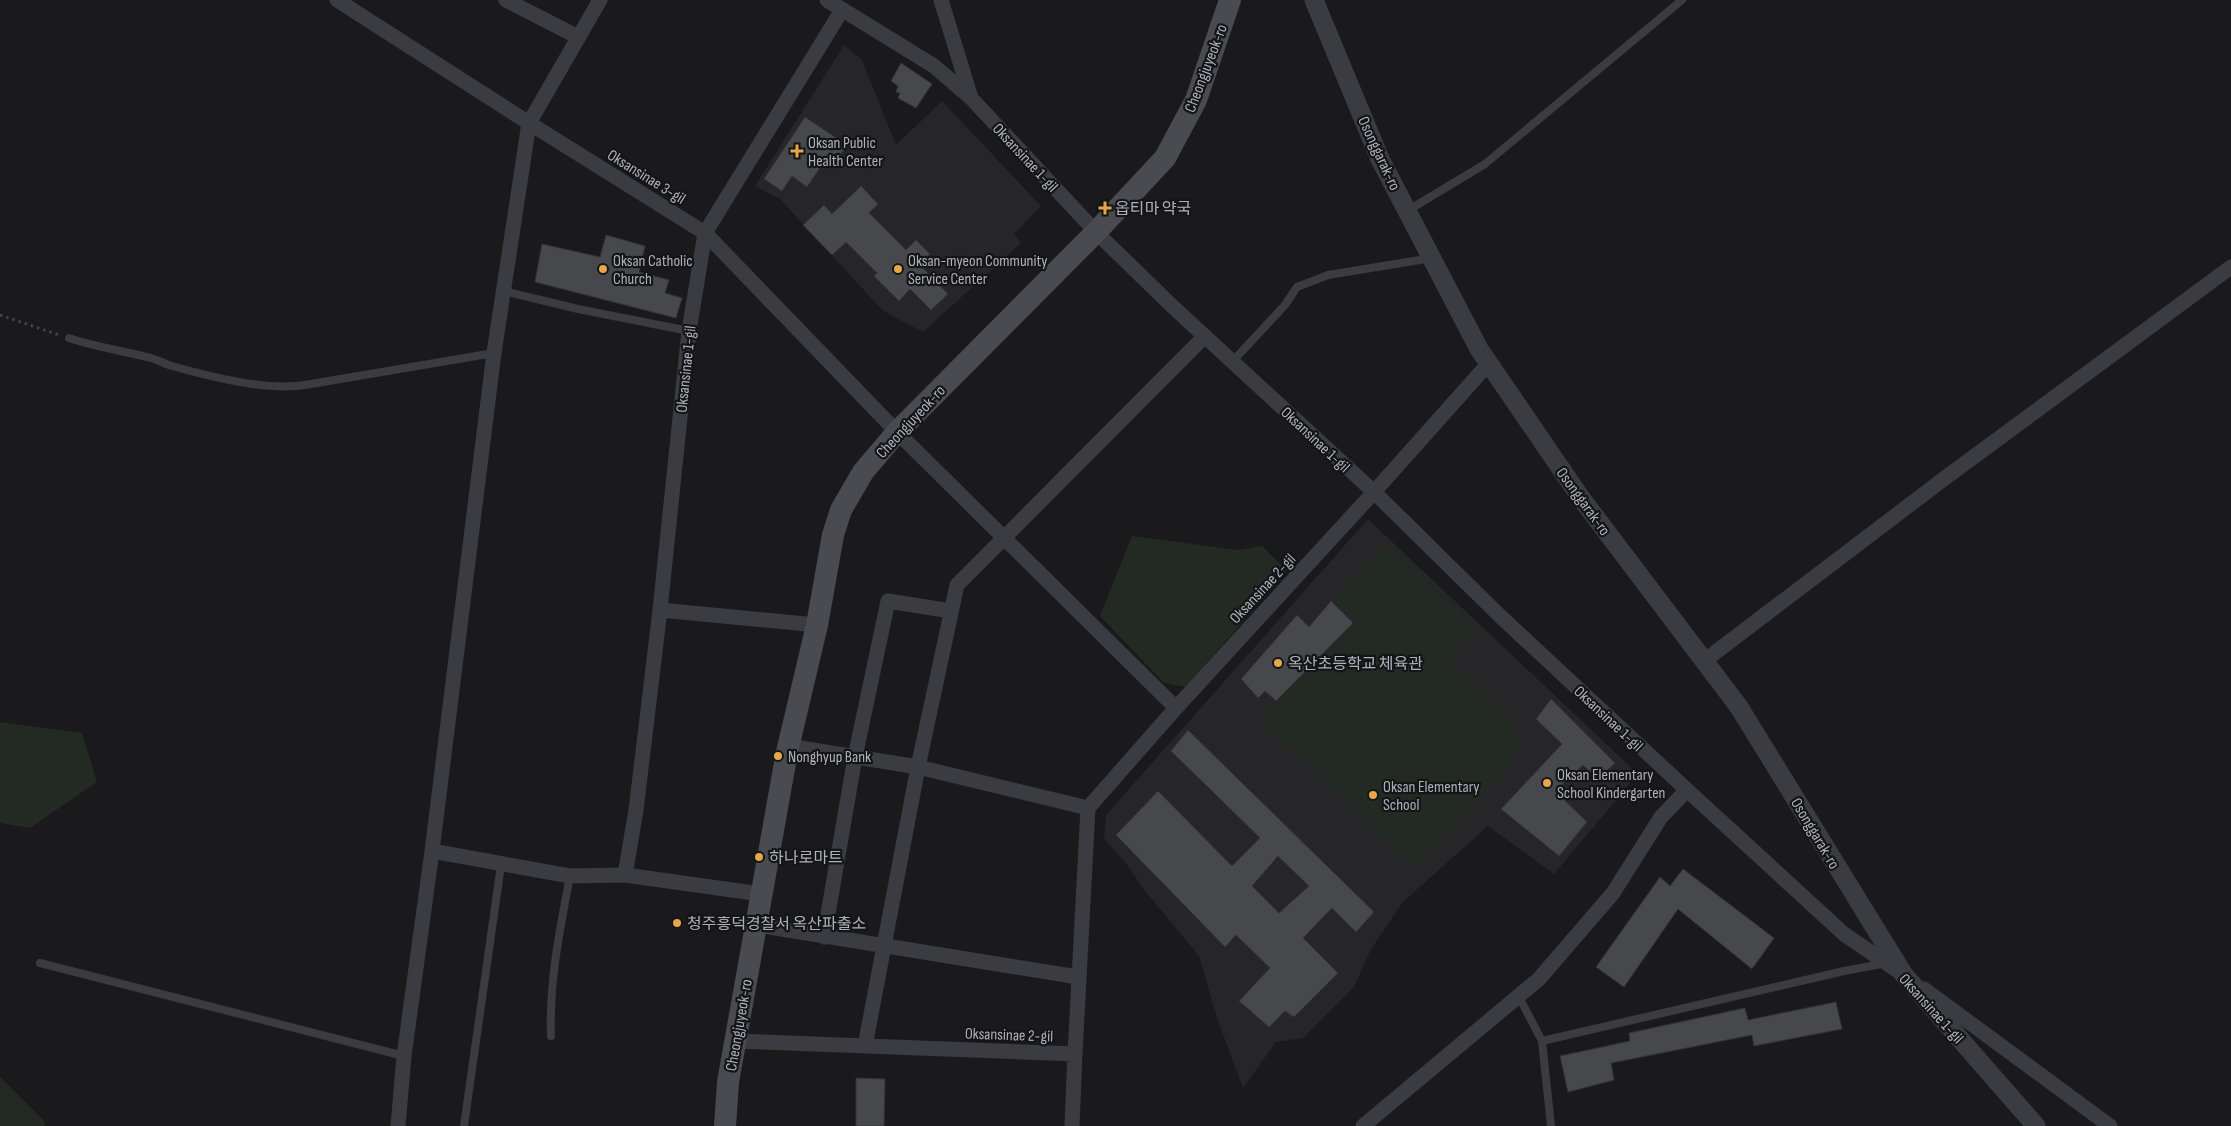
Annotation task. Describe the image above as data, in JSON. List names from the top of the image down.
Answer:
{
  "streets": {
    "main road": ["Cheongjuyeok-ro"],
    "street": [
      "Osonggarak-ro",
      "Oksansinae 1-gil",
      "Oksansinae 3-gil",
      "Oksansinae 2-gil"
    ]
  },
  "crossings": [
    ["Cheongjuyeok-ro", "Oksansinae 1-gil"],
    ["Cheongjuyeok-ro", "Oksansinae 3-gil"],
    ["Cheongjuyeok-ro", "Oksansinae 2-gil"],
    ["Osonggarak-ro", "Oksansinae 1-gil"],
    ["Osonggarak-ro", "Oksansinae 2-gil"],
    ["Oksansinae 1-gil", "Oksansinae 3-gil"],
    ["Oksansinae 1-gil", "Oksansinae 2-gil"]
  ],
  "places": {
    "health": ["Oksan Public Health Center", "옵티마 약국"],
    "other": [
      "Oksan Catholic Church",
      "Oksan-myeon Community Service Center",
      "옥산초등학교 체육관",
      "Nonghyup Bank",
      "Oksan Elementary School Kindergarten",
      "Oksan Elementary School",
      "하나로마트",
      "청주흥덕경찰서 옥산파출소"
    ]
  }
}
